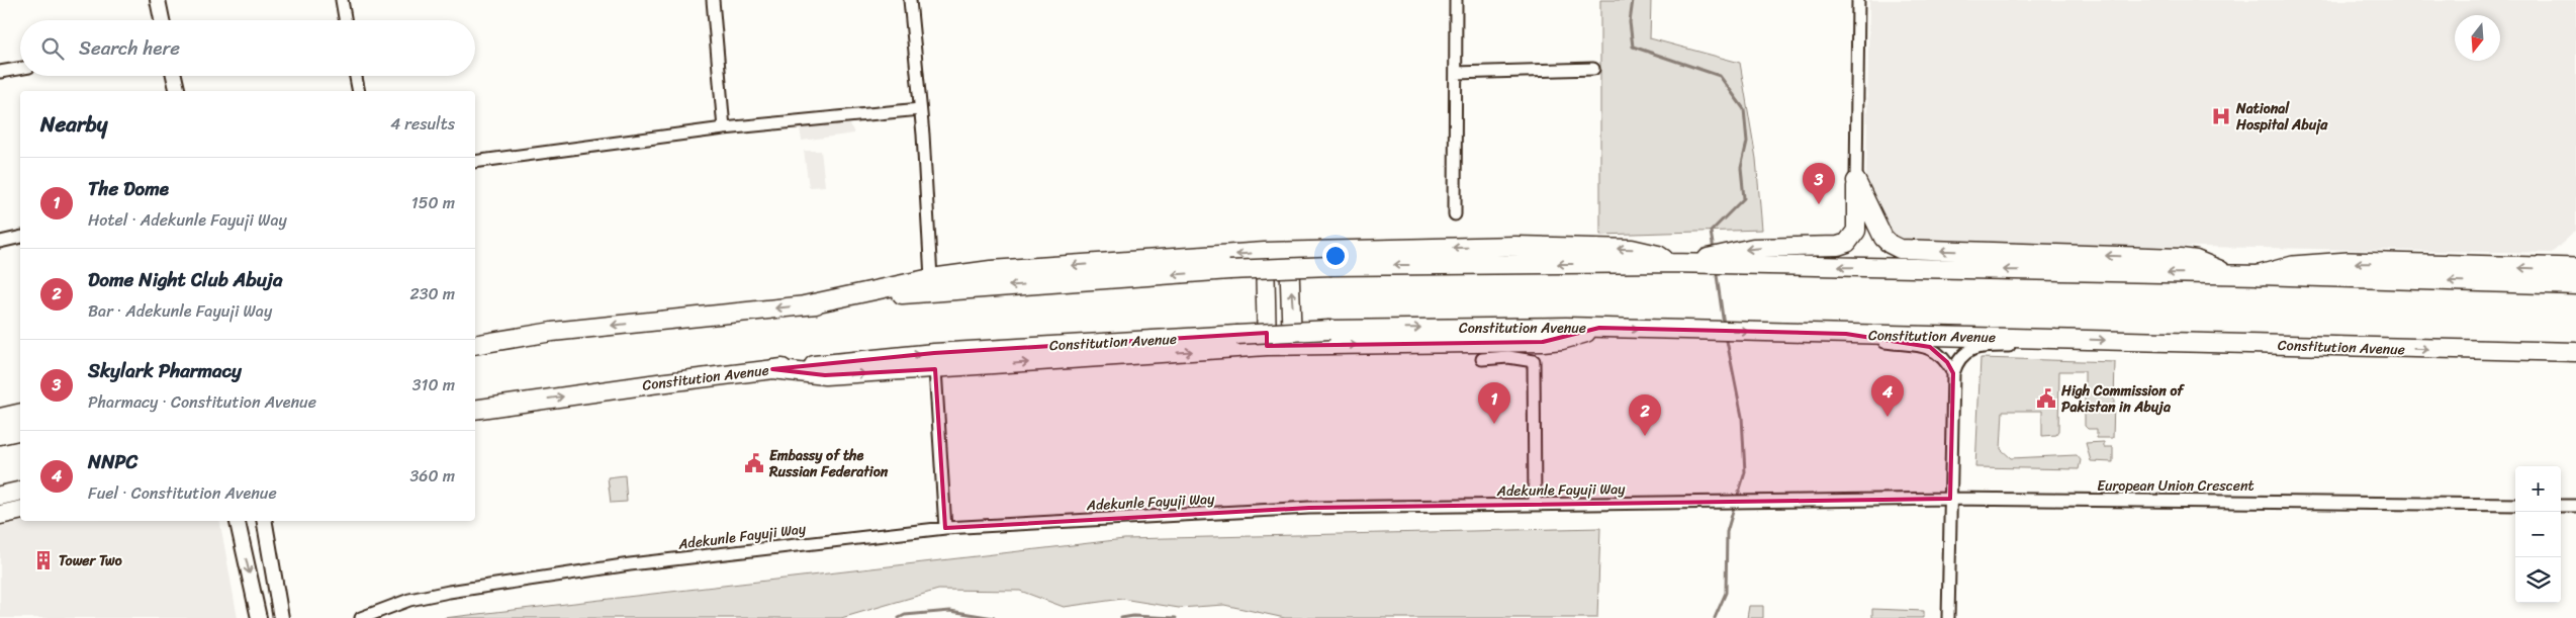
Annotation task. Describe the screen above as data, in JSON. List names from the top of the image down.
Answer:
{
  "streets": {
    "main road": ["Constitution Avenue"],
    "street": ["European Union Crescent", "Adekunle Fayuji Way"]
  },
  "crossings": [
    ["European Union Crescent", "Adekunle Fayuji Way"]
  ],
  "places": {
    "hospital": ["National Hospital Abuja"],
    "public building": ["High Commission of Pakistan in Abuja", "Embassy of the Russian Federation"],
    "building": ["Tower Two"]
  },
  "north": "bottom",
  "page": {
    "search": "Search here",
    "heading": ["Nearby", "4 results"],
    "list": [
      {
        "mark": "1",
        "name": "The Dome",
        "note": "Hotel · Adekunle Fayuji Way",
        "value": "150 m"
      },
      {
        "mark": "2",
        "name": "Dome Night Club Abuja",
        "note": "Bar · Adekunle Fayuji Way",
        "value": "230 m"
      },
      {
        "mark": "3",
        "name": "Skylark Pharmacy",
        "note": "Pharmacy · Constitution Avenue",
        "value": "310 m"
      },
      {
        "mark": "4",
        "name": "NNPC",
        "note": "Fuel · Constitution Avenue",
        "value": "360 m"
      }
    ],
    "pins": [
      "3",
      "4",
      "1",
      "2"
    ],
    "map_buttons": ["+", "−"]
  }
}
